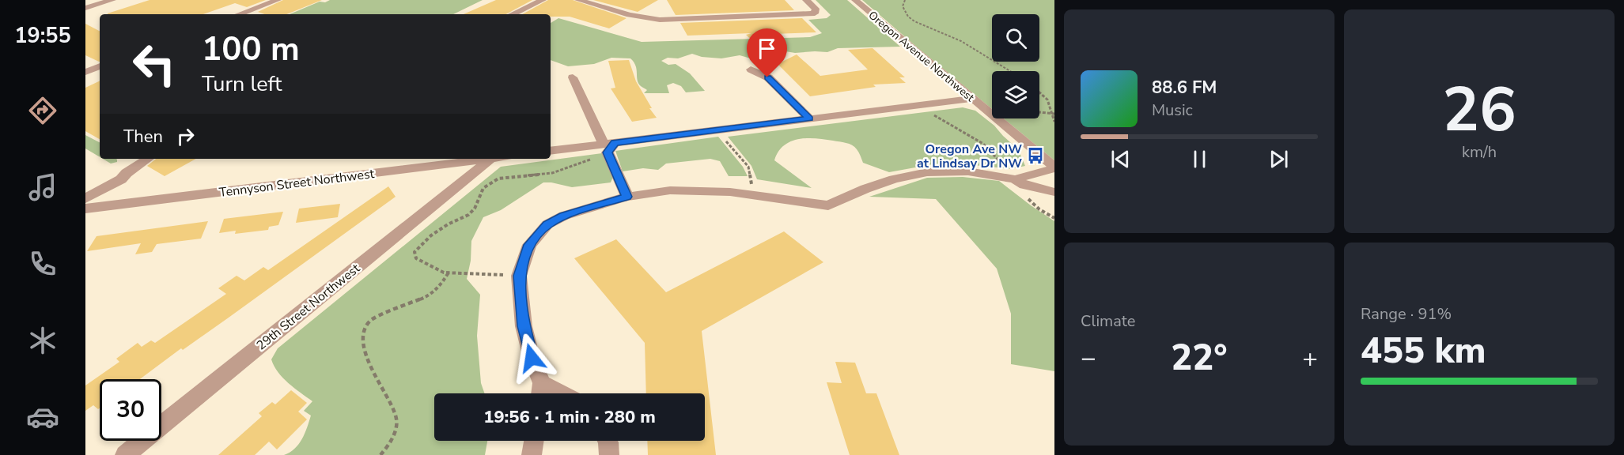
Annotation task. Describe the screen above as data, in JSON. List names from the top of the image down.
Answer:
{
  "streets": {
    "street": ["Oregon Avenue Northwest", "Tennyson Street Northwest", "29th Street Northwest"]
  },
  "crossings": [
    ["Tennyson Street Northwest", "29th Street Northwest"]
  ],
  "places": {
    "bus stop": ["Oregon Ave NW at Lindsay Dr NW"]
  },
  "page": {
    "tabs": "19:55",
    "tile": [
      ["26", "km/h"],
      "Climate",
      ["Range · 91%", "455 km"]
    ],
    "turn": ["100 m", "Turn left"],
    "song": ["88.6 FM", "Music"],
    "then": "Then",
    "heat": ["−", "22°", "+"],
    "limit": "30",
    "trip": "19:56 · 1 min · 280 m"
  }
}
